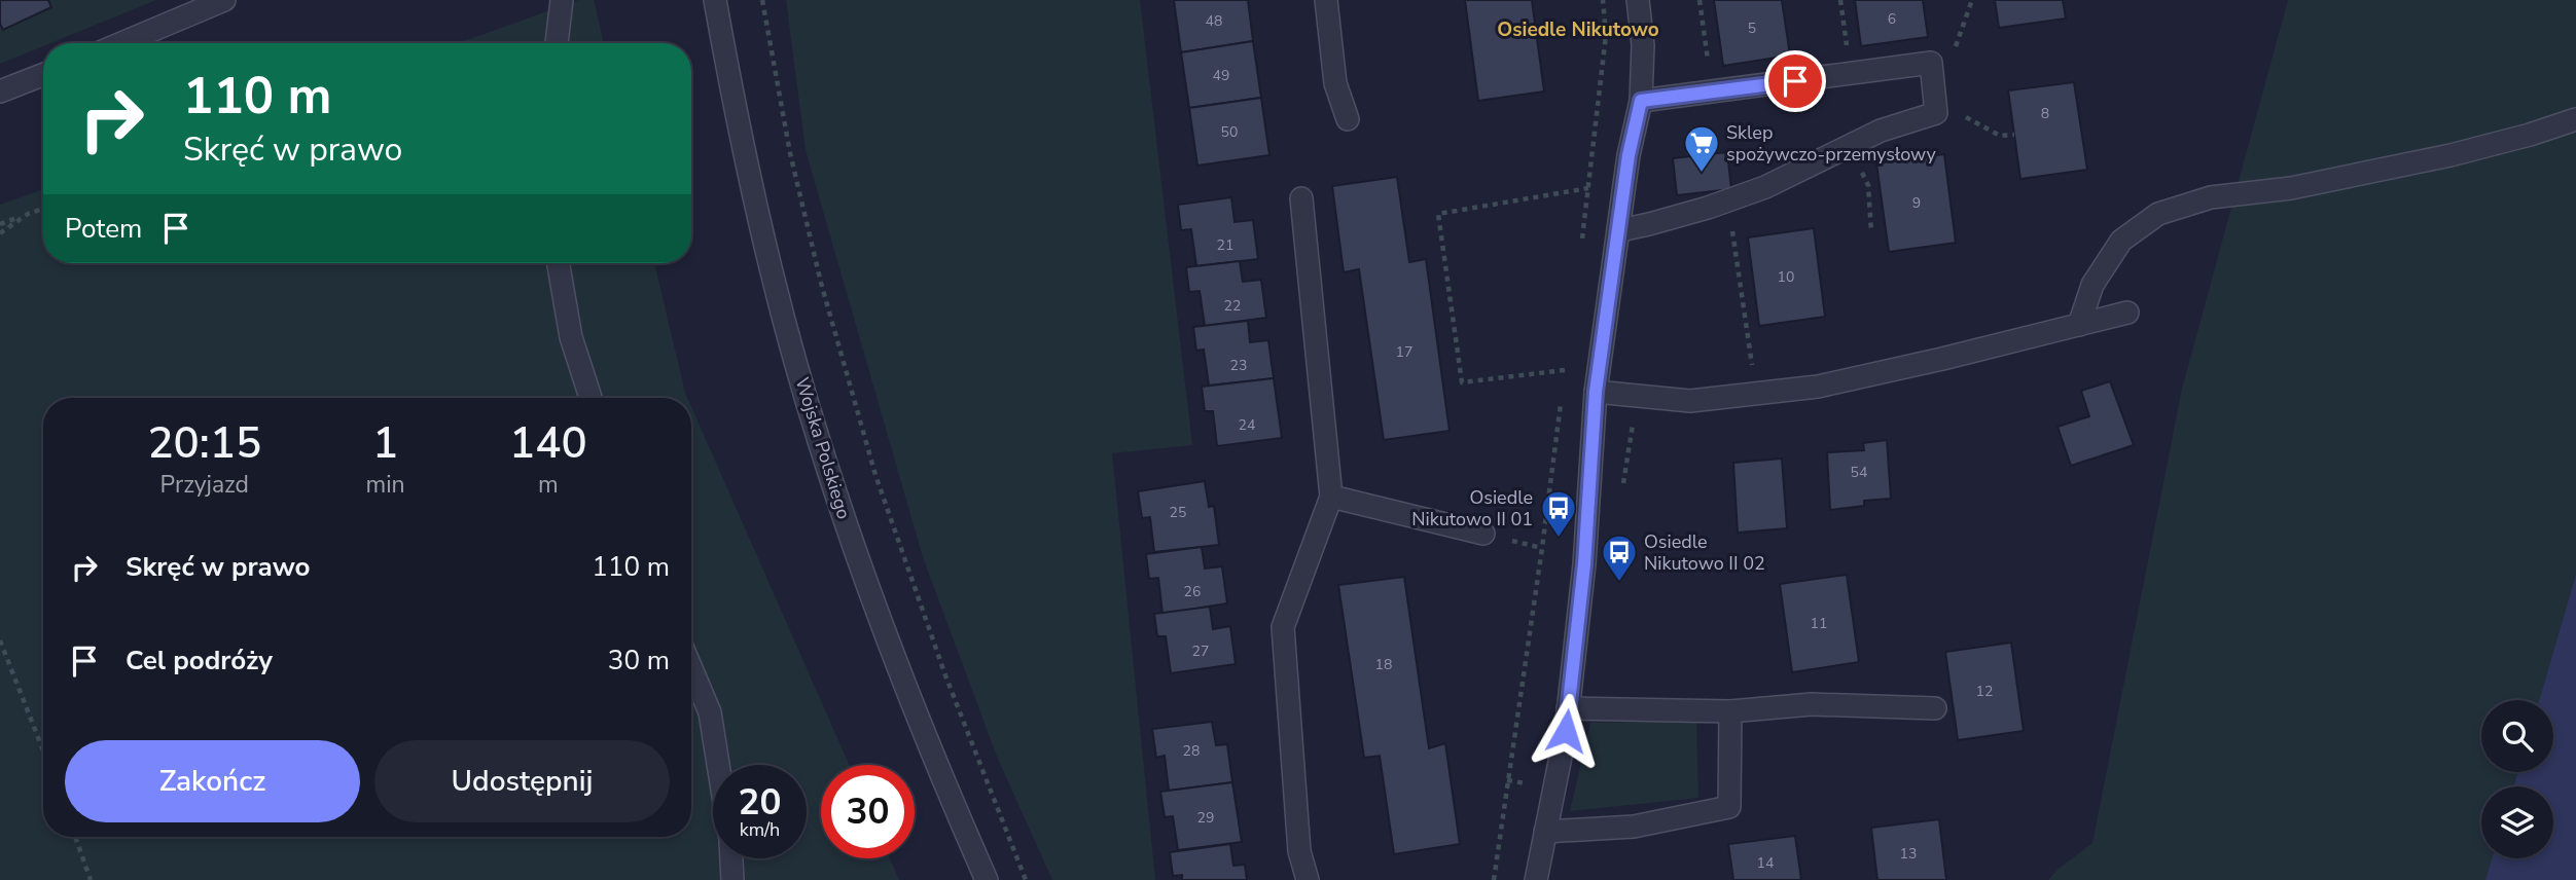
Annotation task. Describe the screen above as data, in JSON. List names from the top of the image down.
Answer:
{
  "streets": {
    "street": ["Wojska Polskiego"]
  },
  "districts": ["Osiedle Nikutowo"],
  "places": {
    "supermarket": ["Sklep spożywczo-przemysłowy"],
    "bus stop": ["Osiedle Nikutowo II 01", "Osiedle Nikutowo II 02"]
  },
  "house_numbers": [
    "6",
    "48",
    "5",
    "49",
    "8",
    "50",
    "9",
    "21",
    "10",
    "22",
    "17",
    "23",
    "24",
    "54",
    "25",
    "26",
    "11",
    "27",
    "18",
    "12",
    "28",
    "29",
    "13",
    "14"
  ],
  "page": {
    "turn": ["110 m", "Skręć w prawo"],
    "then": "Potem",
    "eta": [
      "20:15",
      "Przyjazd",
      "1",
      "min",
      "140",
      "m"
    ],
    "list": [
      {
        "name": "Skręć w prawo",
        "value": "110 m"
      },
      {
        "name": "Cel podróży",
        "value": "30 m"
      }
    ],
    "buttons": ["Zakończ", "Udostępnij"],
    "speed": "20 km/h",
    "limit": "30"
  }
}
